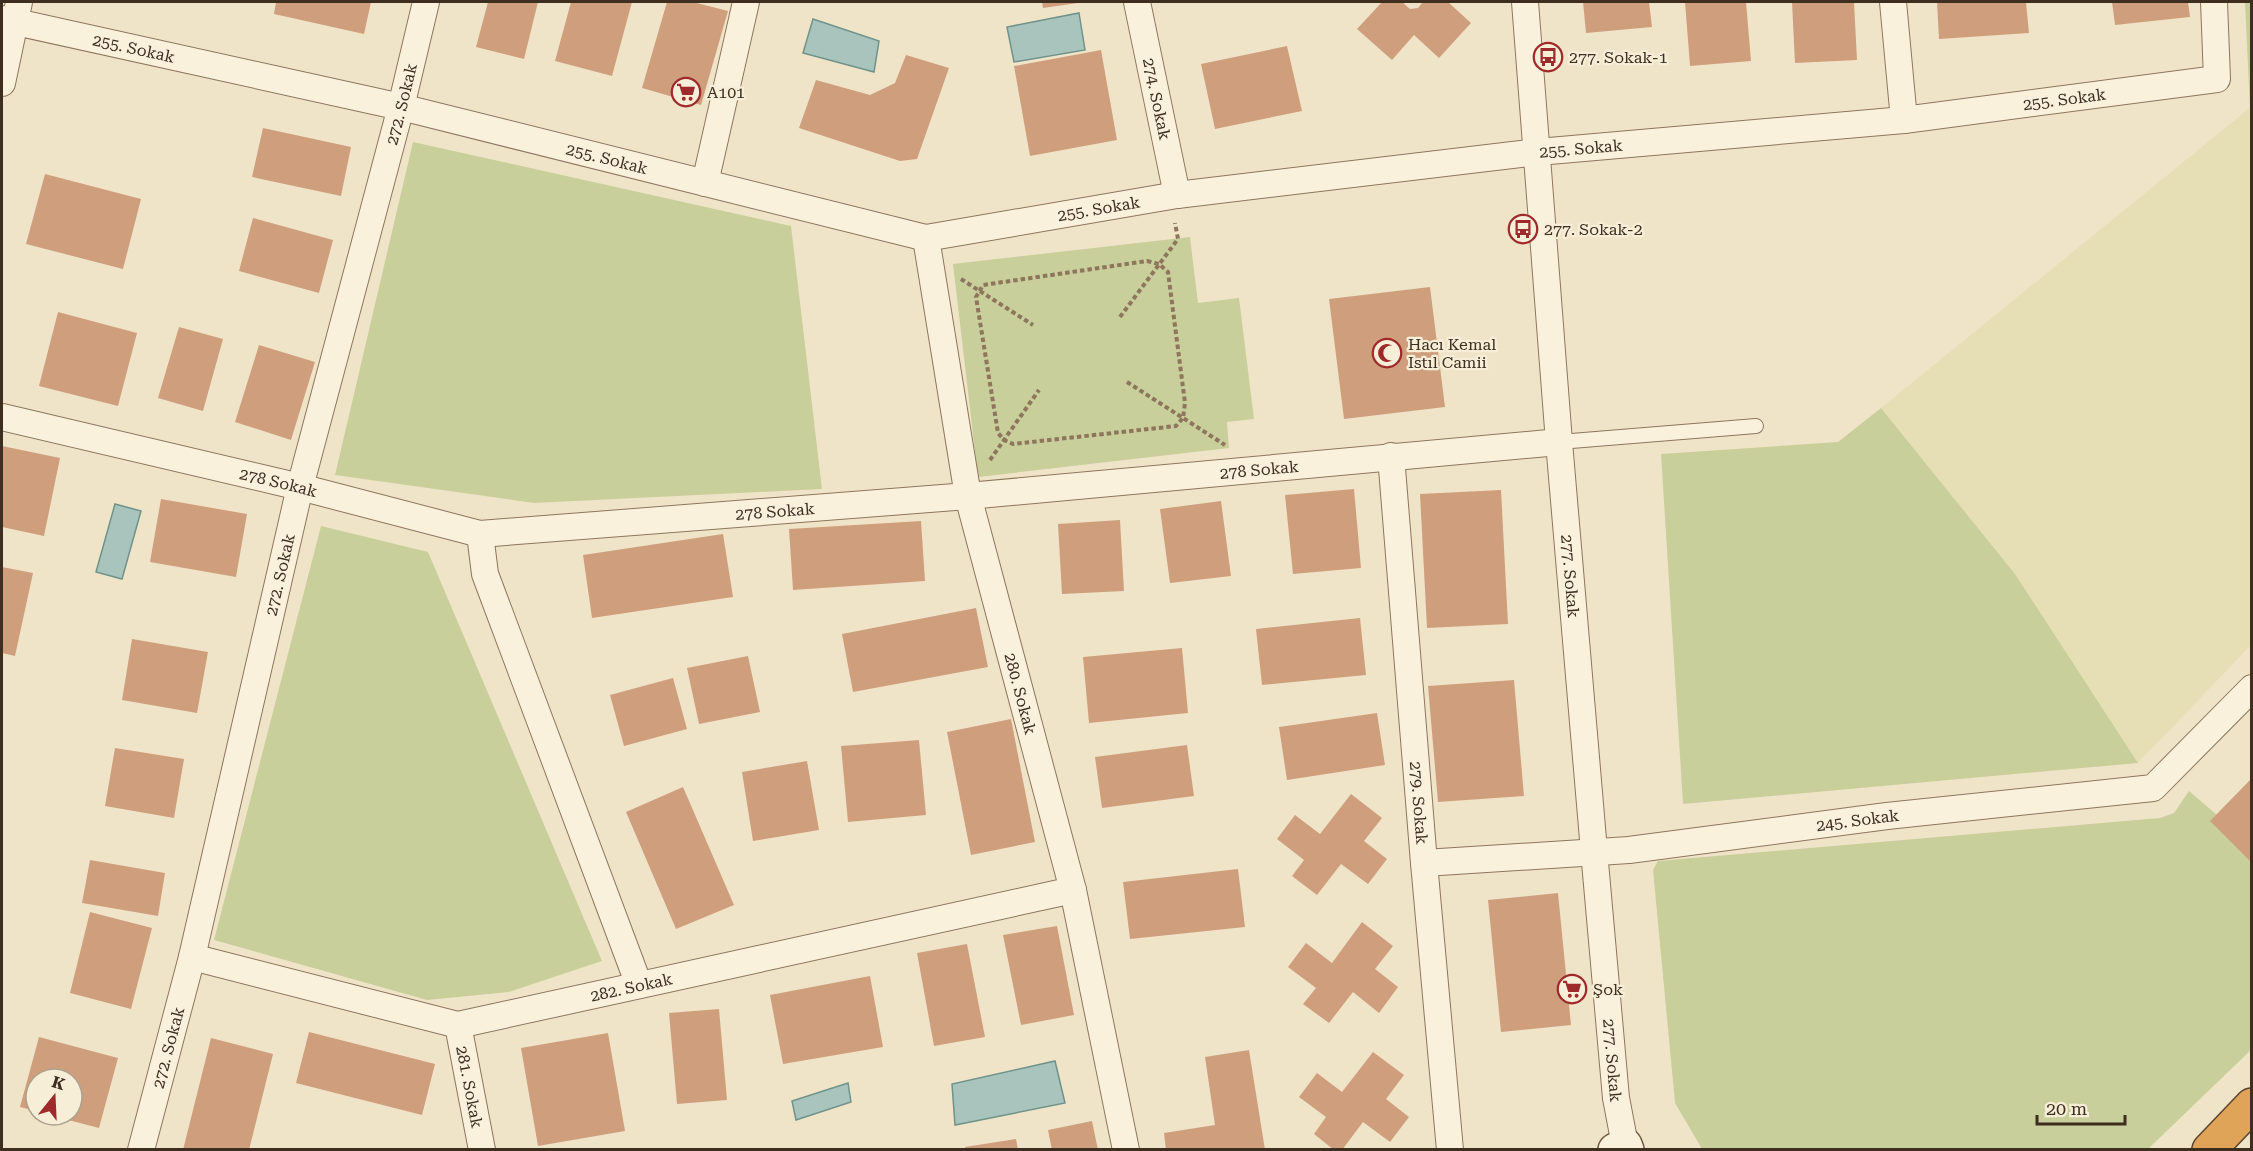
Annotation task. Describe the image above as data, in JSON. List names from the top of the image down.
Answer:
{
  "streets": {
    "street": [
      "255. Sokak",
      "274. Sokak",
      "272. Sokak",
      "278 Sokak",
      "277. Sokak",
      "280. Sokak",
      "279. Sokak",
      "245. Sokak",
      "282. Sokak",
      "281. Sokak"
    ]
  },
  "crossings": [
    ["255. Sokak", "274. Sokak"],
    ["255. Sokak", "272. Sokak"],
    ["255. Sokak", "277. Sokak"],
    ["255. Sokak", "280. Sokak"],
    ["272. Sokak", "278 Sokak"],
    ["272. Sokak", "282. Sokak"],
    ["278 Sokak", "277. Sokak"],
    ["278 Sokak", "280. Sokak"],
    ["278 Sokak", "279. Sokak"],
    ["277. Sokak", "245. Sokak"],
    ["280. Sokak", "282. Sokak"],
    ["279. Sokak", "245. Sokak"],
    ["282. Sokak", "281. Sokak"]
  ],
  "places": {
    "bus stop": ["277. Sokak-1", "277. Sokak-2"],
    "supermarket": ["A101", "Şok"],
    "mosque": ["Hacı Kemal Istıl Camii"]
  },
  "scale_bar": "20 m",
  "north": "top"
}
